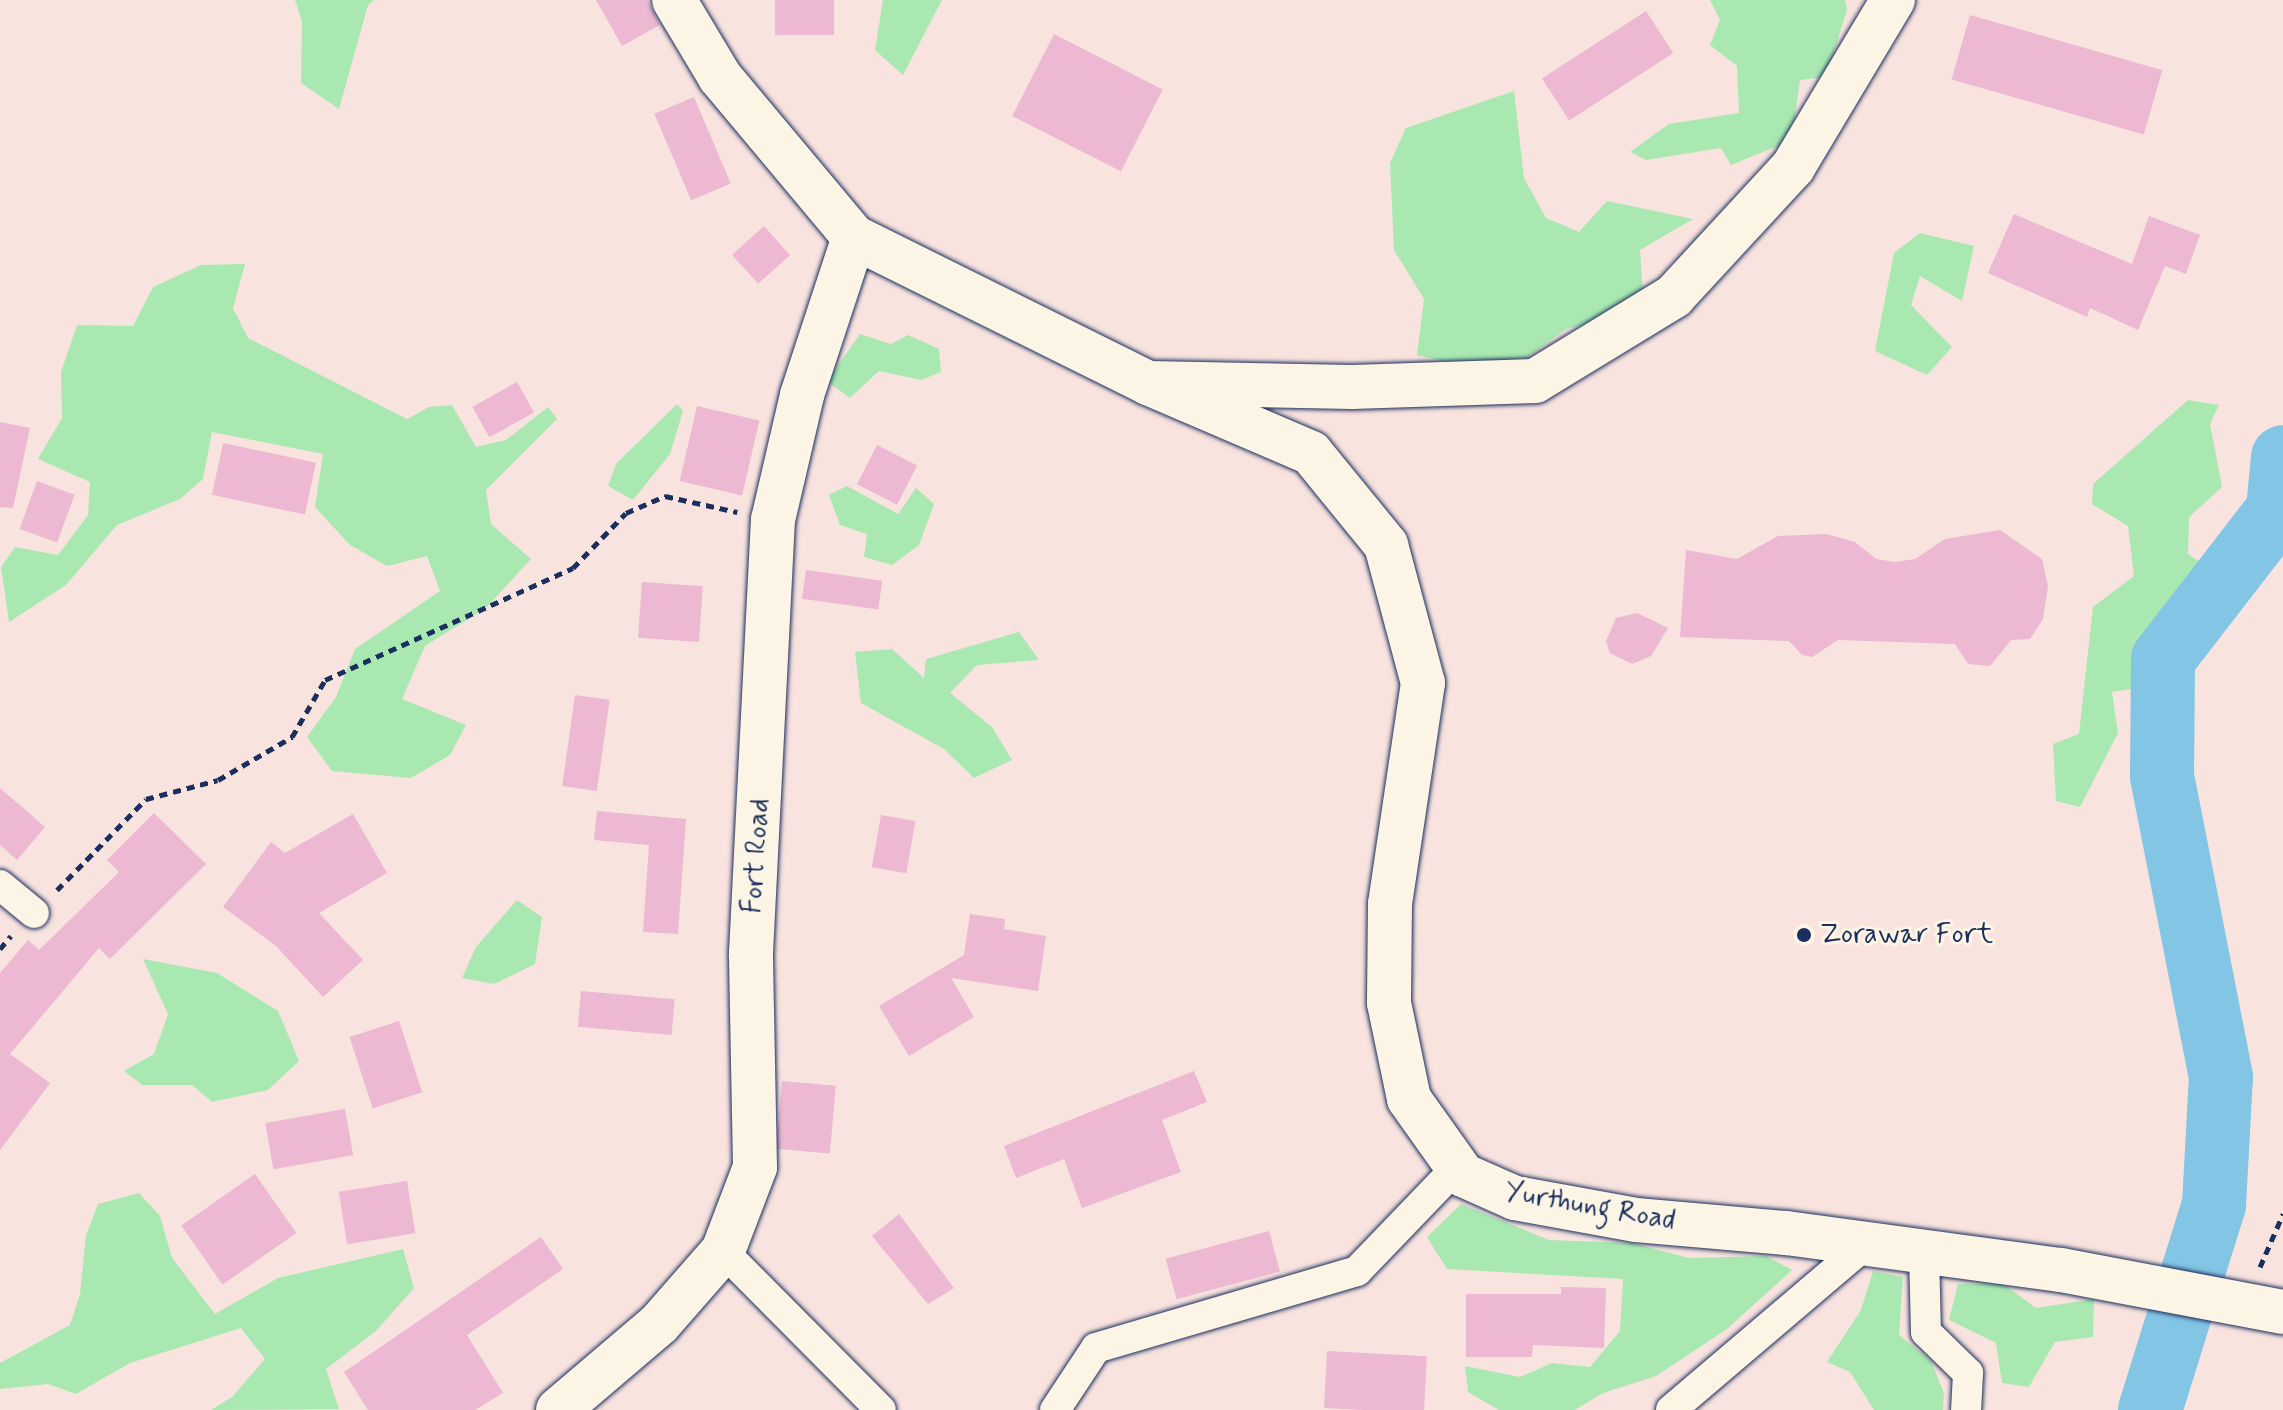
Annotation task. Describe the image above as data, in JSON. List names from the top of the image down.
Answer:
{
  "streets": {
    "street": ["Fort Road", "Yurthung Road"]
  },
  "crossings": [
    ["Fort Road", "Yurthung Road"]
  ],
  "places": ["Zorawar Fort"]
}
